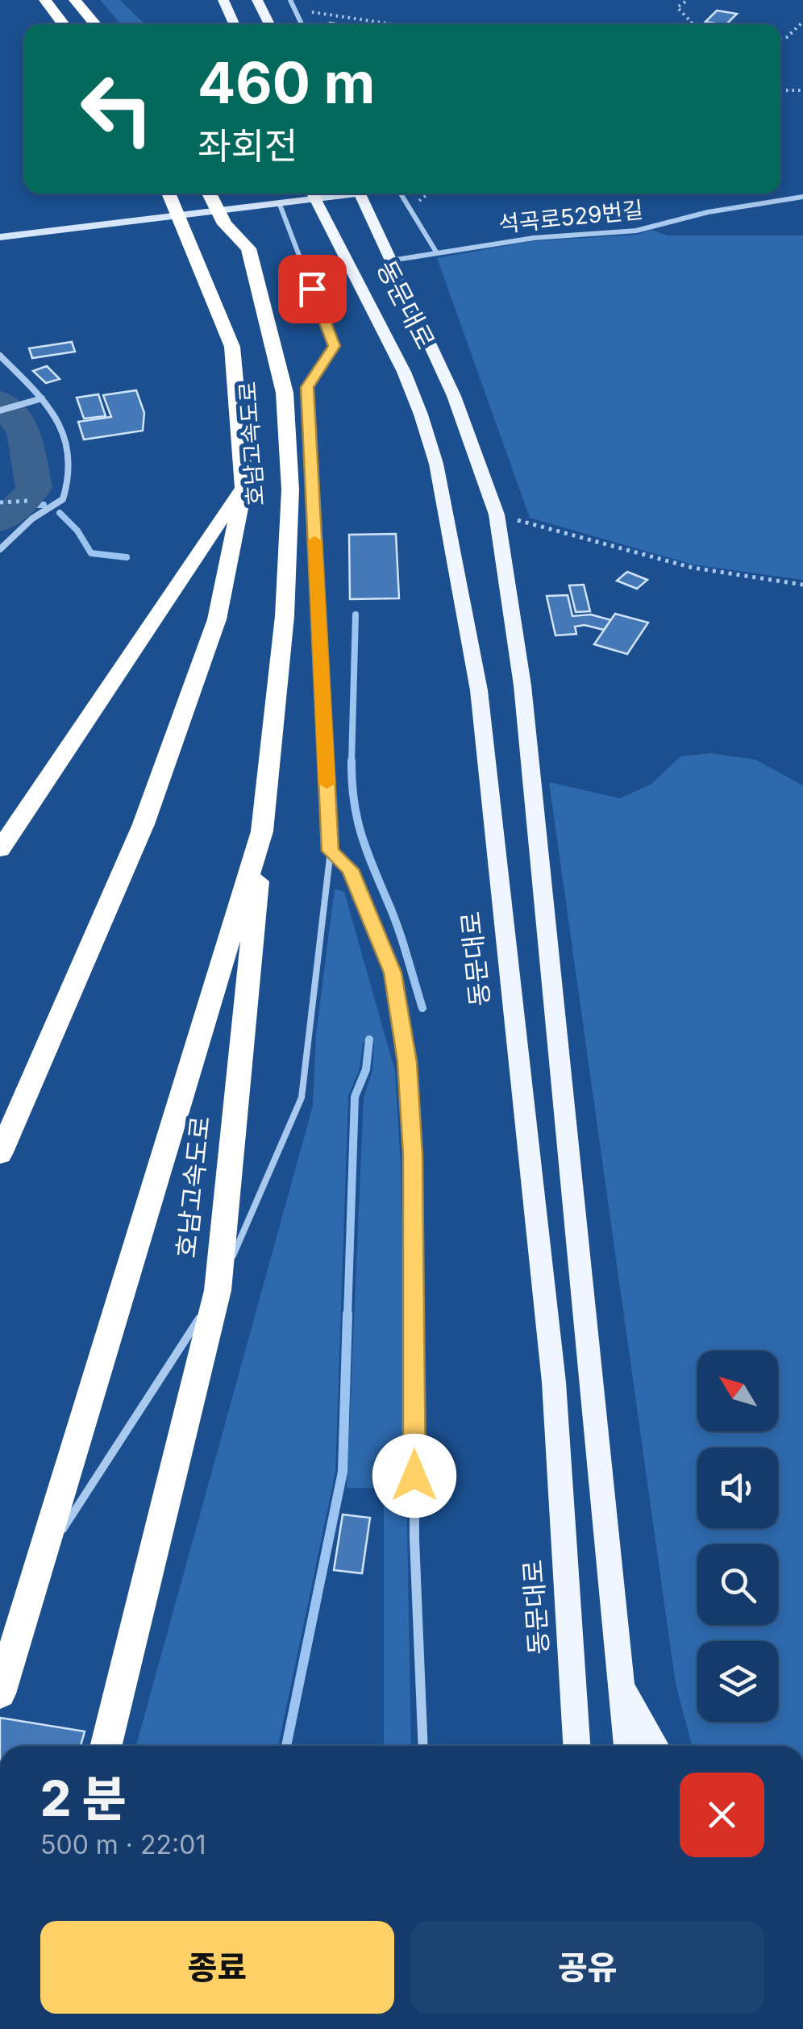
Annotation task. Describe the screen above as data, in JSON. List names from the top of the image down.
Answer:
{
  "streets": {
    "highway": ["호남고속도로"],
    "main road": ["동문대로"],
    "street": ["석곡로529번길"]
  },
  "crossings": [
    ["석곡로529번길", "동문대로"]
  ],
  "north": "top left",
  "page": {
    "turn": ["460 m", "좌회전"],
    "heading": ["2 분", "500 m · 22:01"],
    "buttons": ["종료", "공유"]
  }
}
